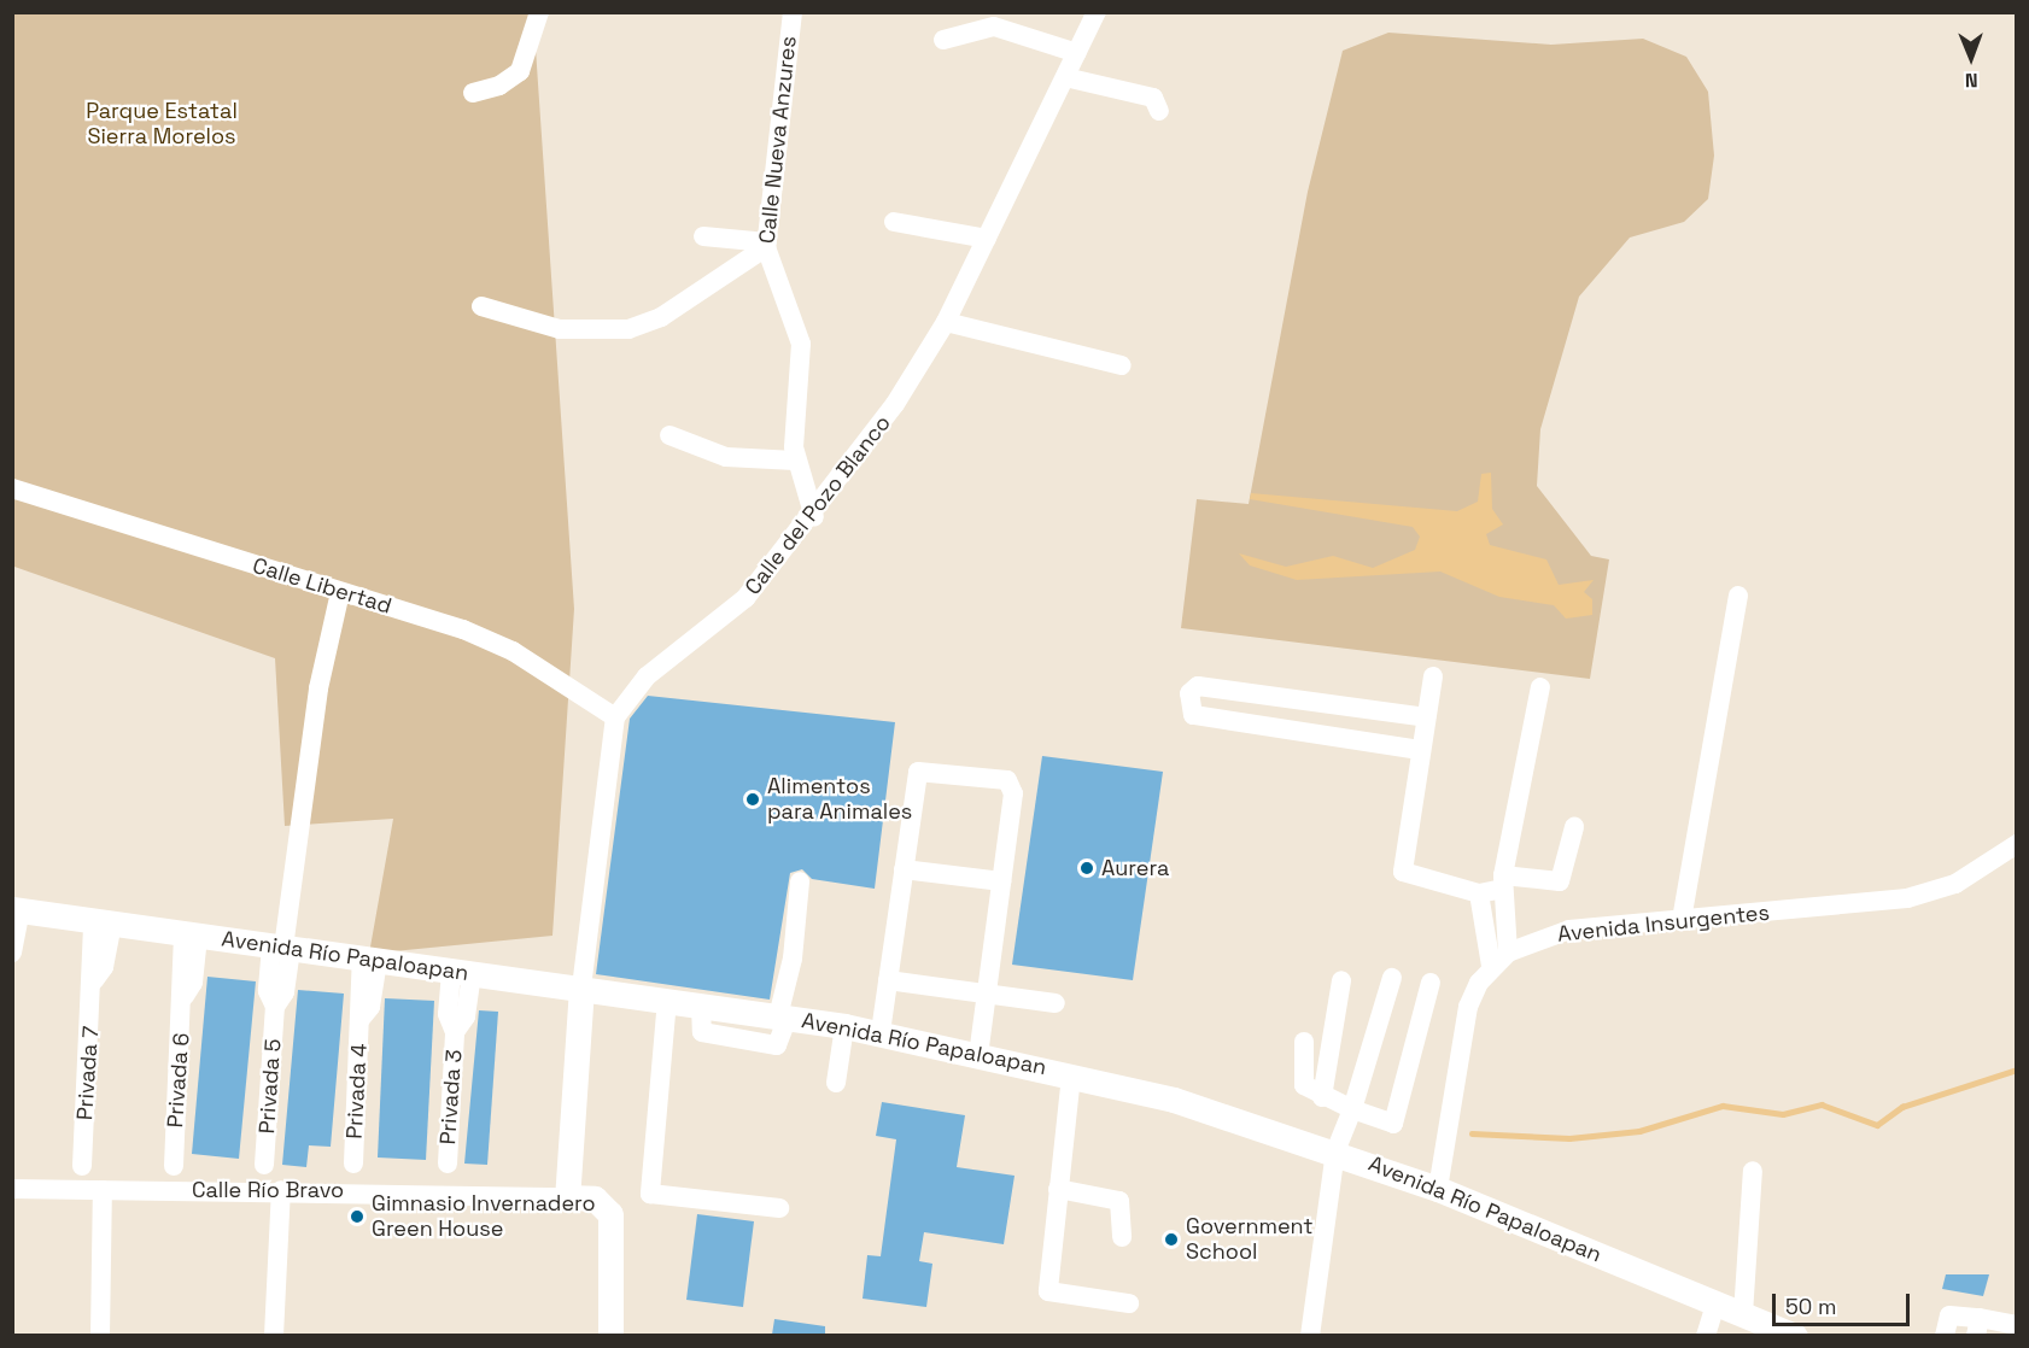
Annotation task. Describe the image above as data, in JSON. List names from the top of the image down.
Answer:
{
  "streets": {
    "main road": ["Avenida Río Papaloapan"],
    "street": [
      "Calle Nueva Anzures",
      "Calle del Pozo Blanco",
      "Calle Libertad",
      "Avenida Insurgentes",
      "Privada 7",
      "Privada 6",
      "Privada 5",
      "Privada 4",
      "Privada 3",
      "Calle Río Bravo"
    ]
  },
  "crossings": [
    ["Calle Nueva Anzures", "Calle del Pozo Blanco"],
    ["Calle del Pozo Blanco", "Calle Libertad"],
    ["Calle Libertad", "Privada 5"],
    ["Avenida Insurgentes", "Avenida Río Papaloapan"],
    ["Avenida Río Papaloapan", "Privada 7"],
    ["Avenida Río Papaloapan", "Privada 6"],
    ["Avenida Río Papaloapan", "Privada 5"],
    ["Avenida Río Papaloapan", "Privada 4"],
    ["Avenida Río Papaloapan", "Privada 3"]
  ],
  "parks": ["Parque Estatal Sierra Morelos"],
  "places": [
    "Alimentos para Animales",
    "Aurera",
    "Gimnasio Invernadero Green House",
    "Government School"
  ],
  "scale_bar": "50 m",
  "north": "bottom"
}
